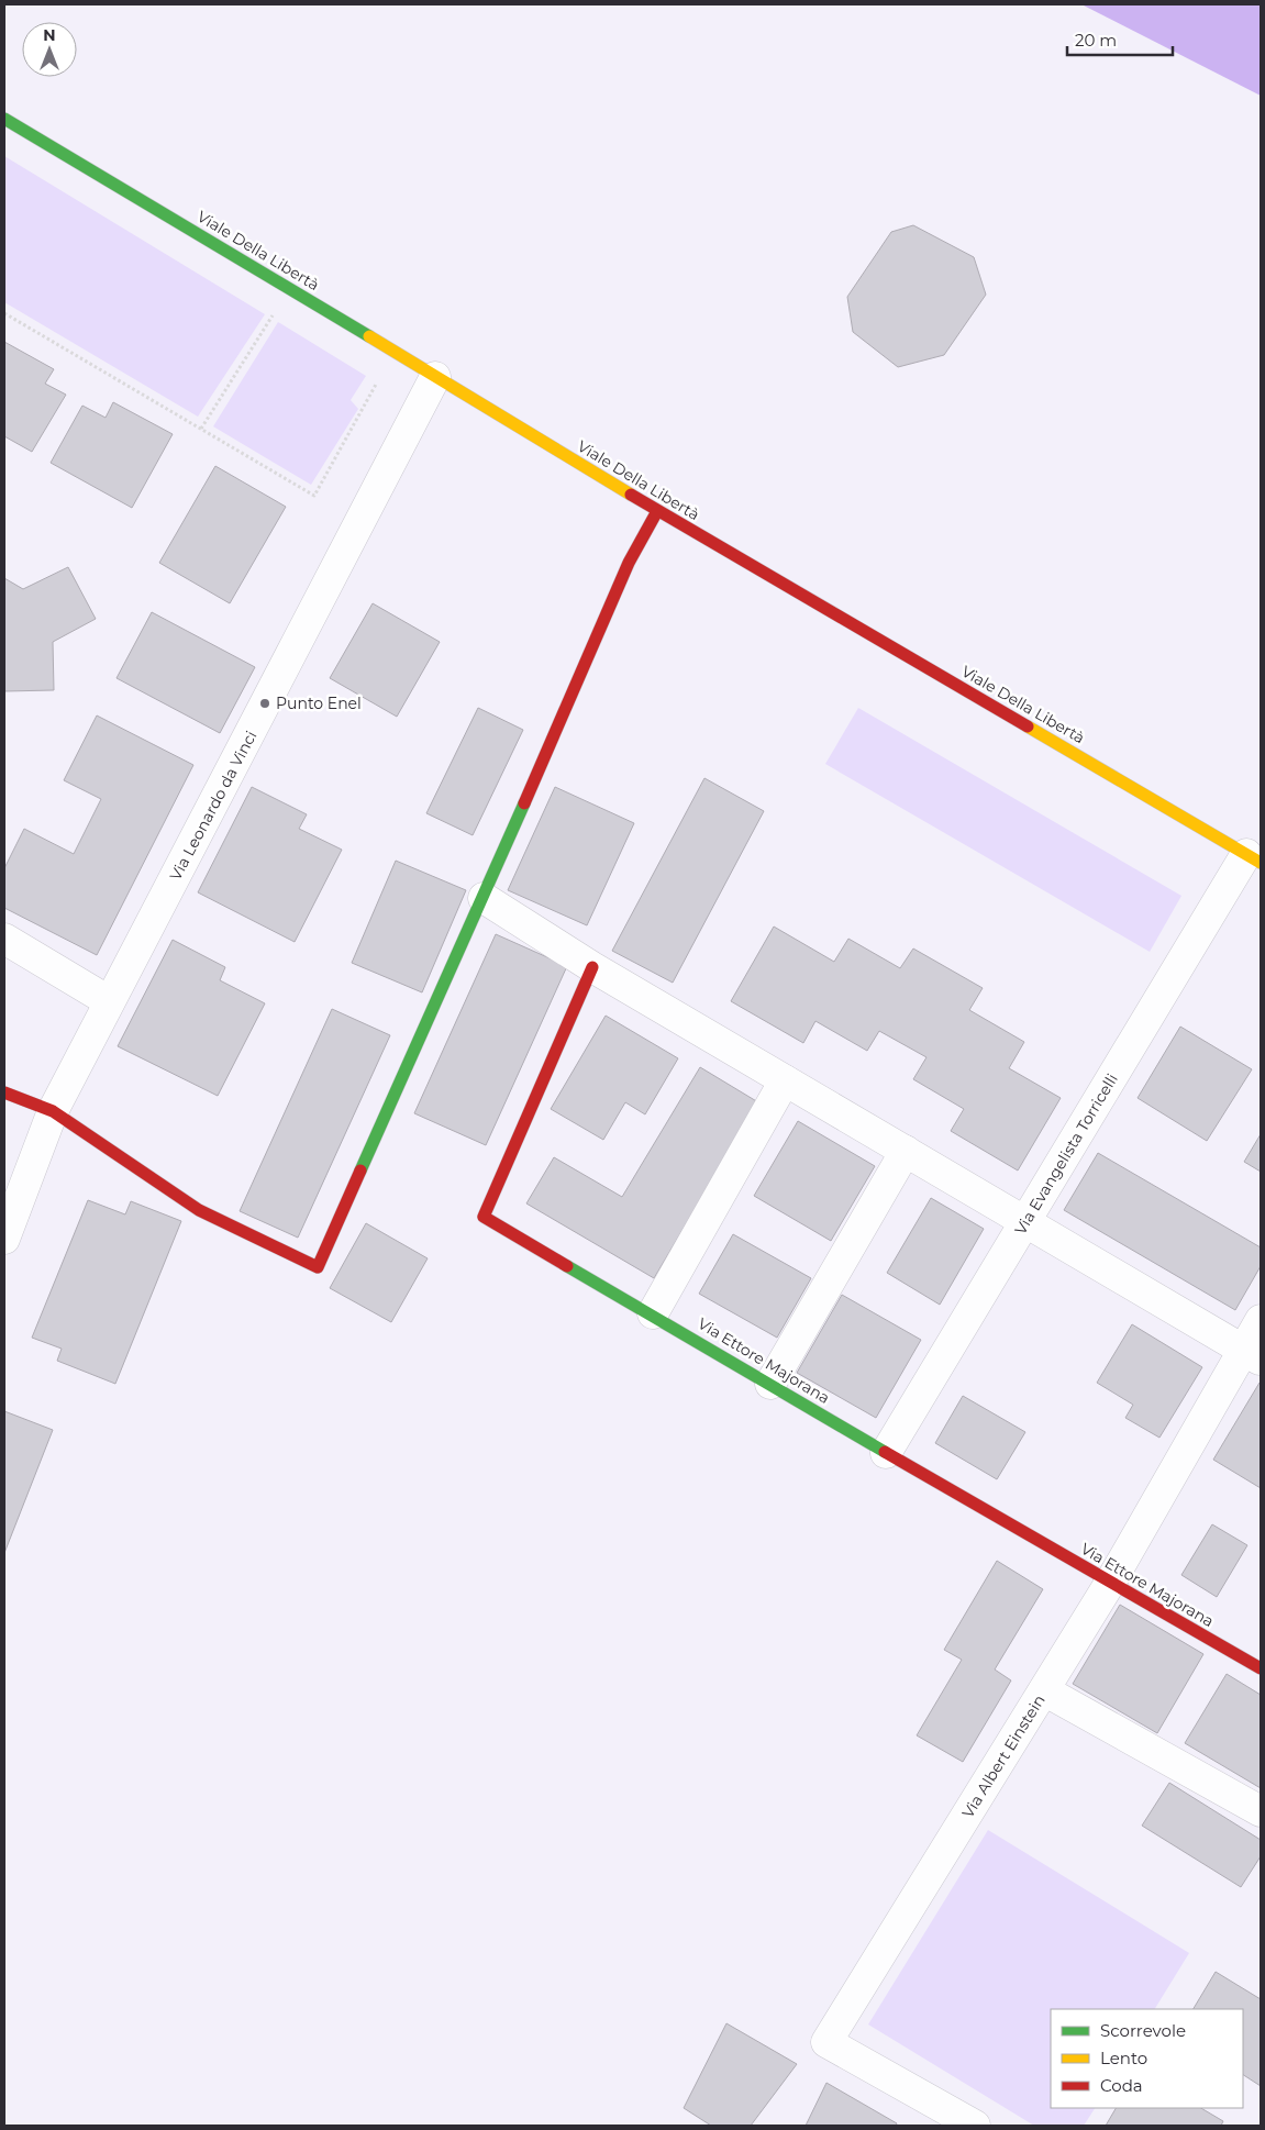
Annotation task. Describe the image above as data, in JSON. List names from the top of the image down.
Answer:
{
  "streets": {
    "street": [
      "Viale Della Libertà",
      "Via Leonardo da Vinci",
      "Via Evangelista Torricelli",
      "Via Ettore Majorana",
      "Via Albert Einstein"
    ]
  },
  "crossings": [
    ["Viale Della Libertà", "Via Leonardo da Vinci"],
    ["Viale Della Libertà", "Via Evangelista Torricelli"],
    ["Via Evangelista Torricelli", "Via Ettore Majorana"],
    ["Via Ettore Majorana", "Via Albert Einstein"]
  ],
  "places": ["Punto Enel"],
  "legend": ["Scorrevole", "Lento", "Coda"],
  "scale_bar": "20 m",
  "north": "top"
}
